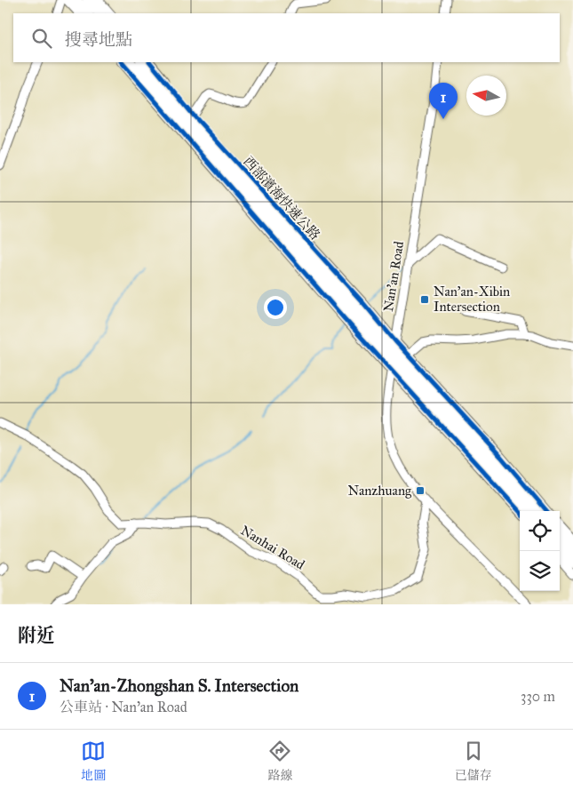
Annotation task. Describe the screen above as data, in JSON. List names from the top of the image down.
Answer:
{
  "streets": {
    "highway": ["西部濱海快速公路"],
    "street": ["Nan'an Road", "Nanhai Road"]
  },
  "crossings": [
    ["Nan'an Road", "Nanhai Road"]
  ],
  "places": {
    "transit": ["Nan'an-Xibin Intersection", "Nanzhuang"]
  },
  "north": "left",
  "page": {
    "search": "搜尋地點",
    "pins": "1",
    "heading": "附近",
    "list": [
      {
        "mark": "1",
        "name": "Nan'an-Zhongshan S. Intersection",
        "note": "公車站 · Nan'an Road",
        "value": "330 m"
      }
    ],
    "nav": ["地圖", "路線", "已儲存"]
  }
}
